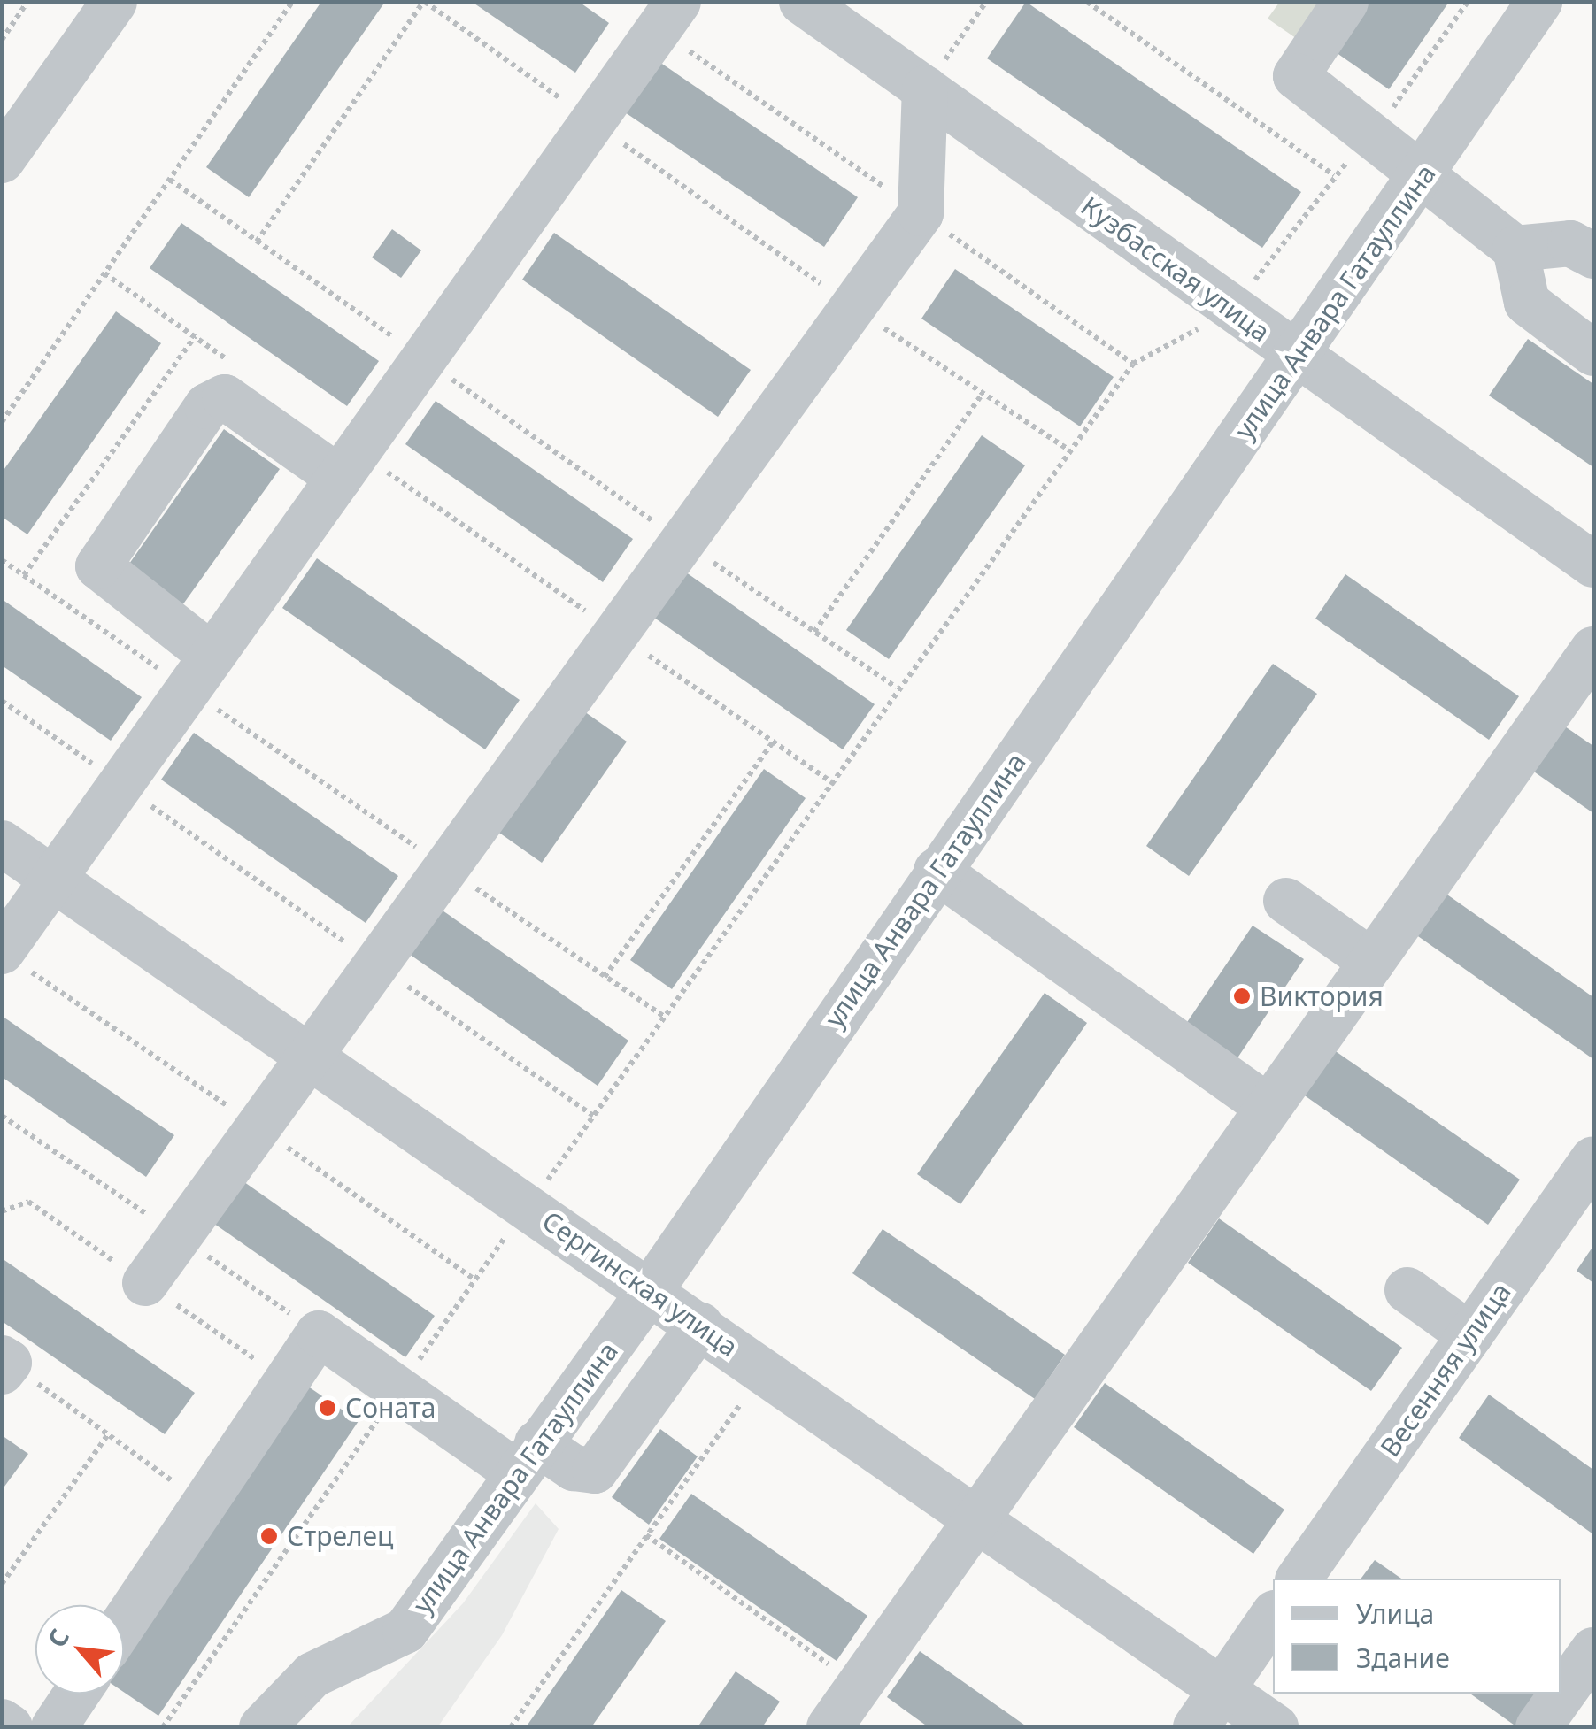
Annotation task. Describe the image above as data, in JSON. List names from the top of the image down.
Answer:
{
  "streets": {
    "street": [
      "Кузбасская улица",
      "улица Анвара Гатауллина",
      "Сергинская улица",
      "Весенняя улица"
    ]
  },
  "crossings": [
    ["Кузбасская улица", "улица Анвара Гатауллина"],
    ["улица Анвара Гатауллина", "Сергинская улица"]
  ],
  "places": ["Виктория", "Соната", "Стрелец"],
  "legend": ["Улица", "Здание"],
  "north": "top left"
}
